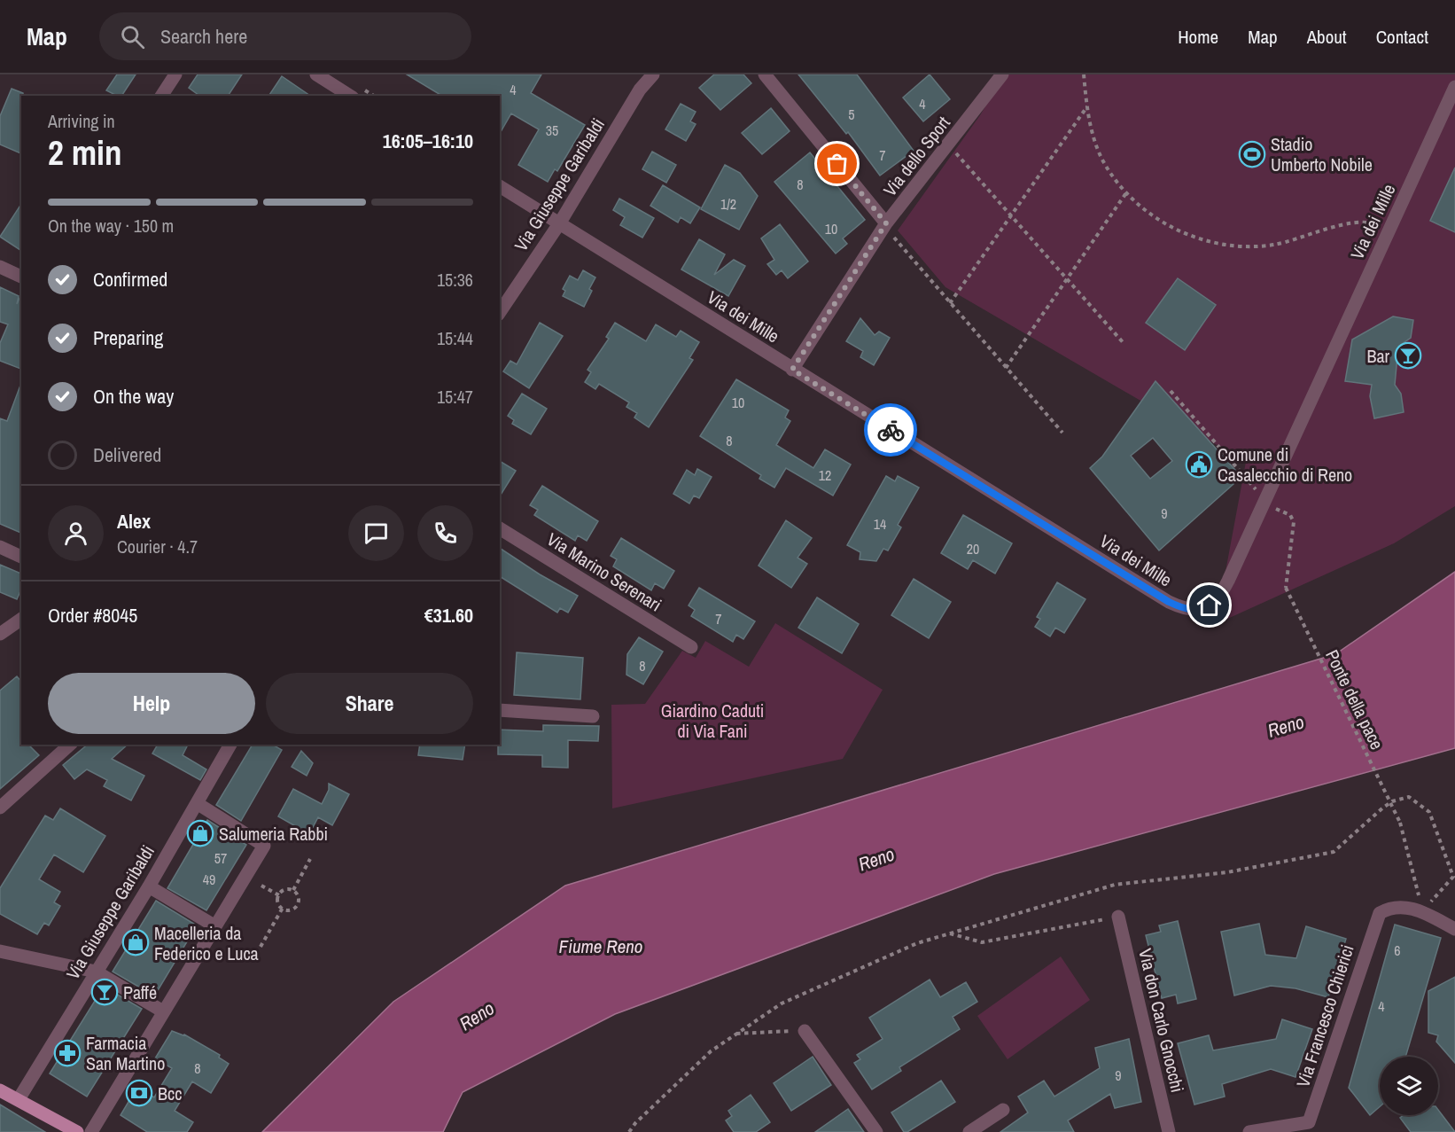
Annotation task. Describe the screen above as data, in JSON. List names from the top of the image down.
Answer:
{
  "streets": {
    "street": [
      "Via dello Sport",
      "Via Giuseppe Garibaldi",
      "Via dei Mille",
      "Via Marino Serenari",
      "Via Francesco Chierici",
      "Via don Carlo Gnocchi"
    ],
    "path": ["Ponte della pace"]
  },
  "crossings": [
    ["Via dello Sport", "Via dei Mille"],
    ["Via Giuseppe Garibaldi", "Via dei Mille"],
    ["Ponte della pace", "Via Francesco Chierici"]
  ],
  "water": ["Reno", "Fiume Reno"],
  "parks": ["Giardino Caduti di Via Fani"],
  "places": {
    "sports": ["Stadio Umberto Nobile"],
    "bar": ["Bar", "Paffé"],
    "public building": ["Comune di Casalecchio di Reno"],
    "shop": ["Salumeria Rabbi", "Macelleria da Federico e Luca"],
    "pharmacy": ["Farmacia San Martino"],
    "bank": ["Bcc"]
  },
  "house_numbers": [
    "4",
    "4",
    "5",
    "35",
    "7",
    "8",
    "1/2",
    "10",
    "10",
    "8",
    "12",
    "9",
    "14",
    "20",
    "7",
    "8",
    "57",
    "49",
    "6",
    "4",
    "8",
    "9"
  ],
  "page": {
    "header": "Map",
    "search": "Search here",
    "nav": [
      "Home",
      "Map",
      "About",
      "Contact"
    ],
    "heading": ["2 min", "Arriving in", "16:05–16:10"],
    "panel": [
      "Alex",
      "Courier · 4.7",
      "Order #8045",
      "€31.60"
    ],
    "bar": "On the way · 150 m",
    "list": [
      ["Confirmed", "15:36"],
      ["Preparing", "15:44"],
      ["On the way", "15:47"],
      "Delivered"
    ],
    "buttons": ["Help", "Share"]
  }
}
